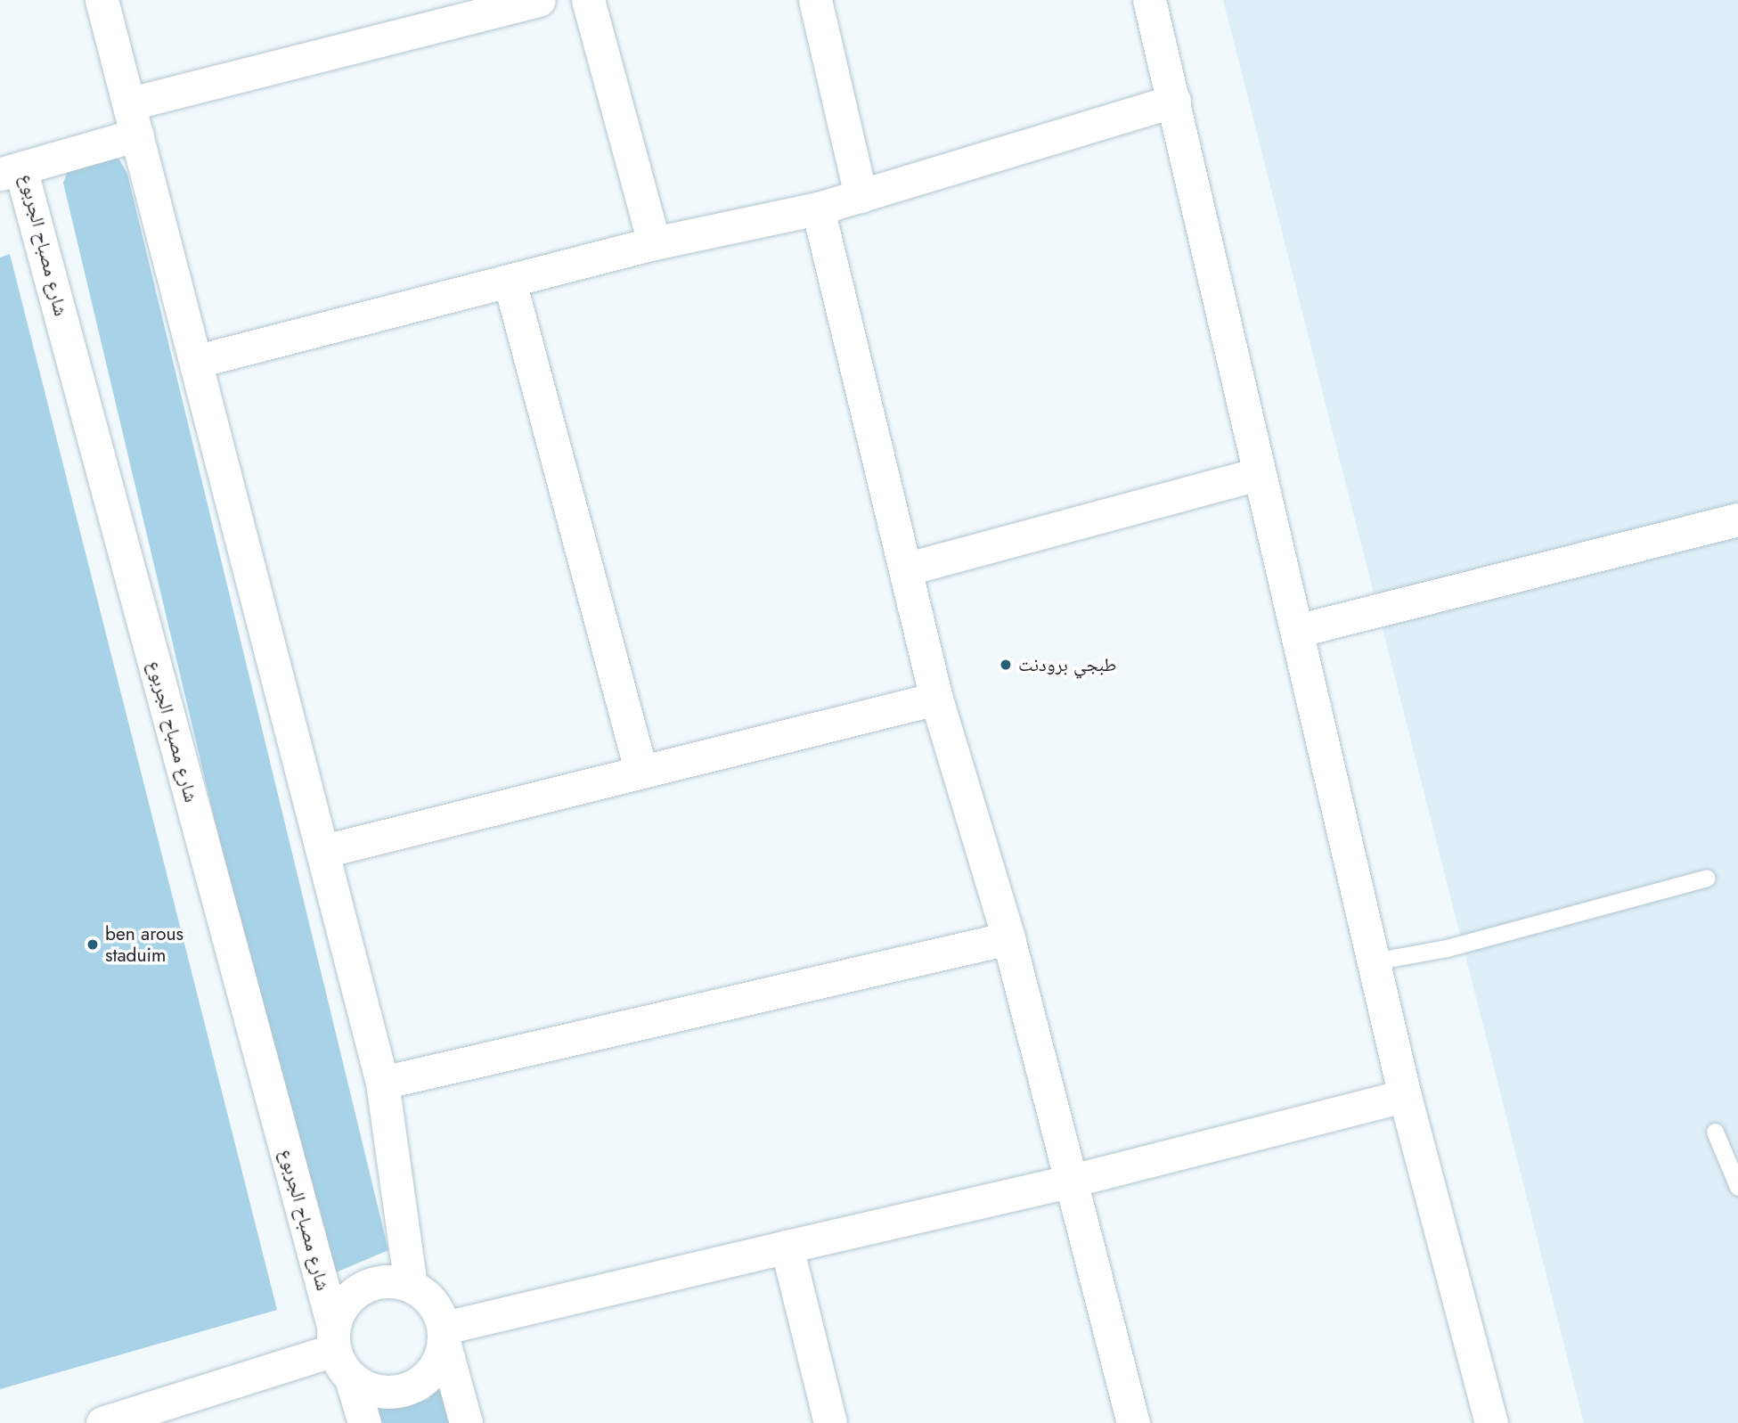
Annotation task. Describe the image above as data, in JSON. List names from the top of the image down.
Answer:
{
  "streets": {
    "street": ["شارع مصباح الجربوع"]
  },
  "places": ["طبجي برودنت", "ben arous staduim"]
}
